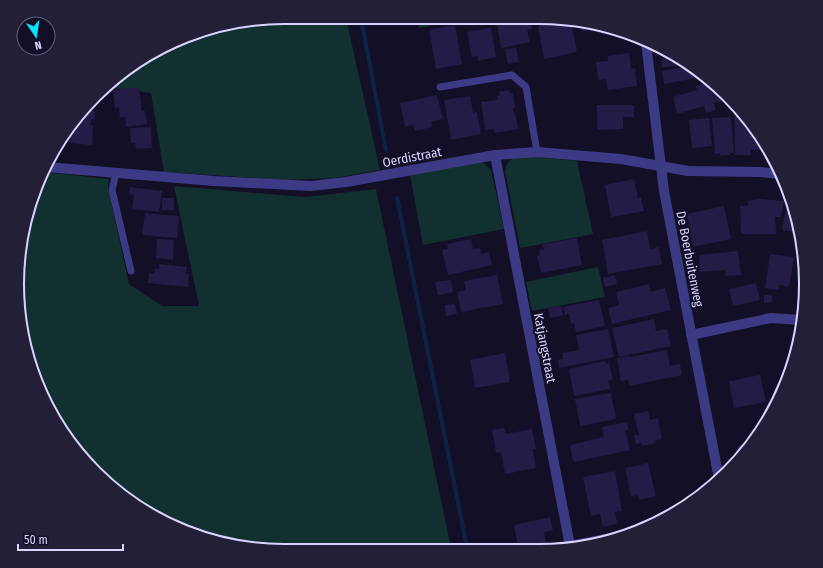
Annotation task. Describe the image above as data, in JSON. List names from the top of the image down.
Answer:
{
  "streets": {
    "street": ["Oerdistraat", "De Boerbuitenweg", "Katjangstraat"]
  },
  "crossings": [
    ["Oerdistraat", "De Boerbuitenweg"],
    ["Oerdistraat", "Katjangstraat"]
  ],
  "scale_bar": "50 m",
  "north": "bottom"
}
